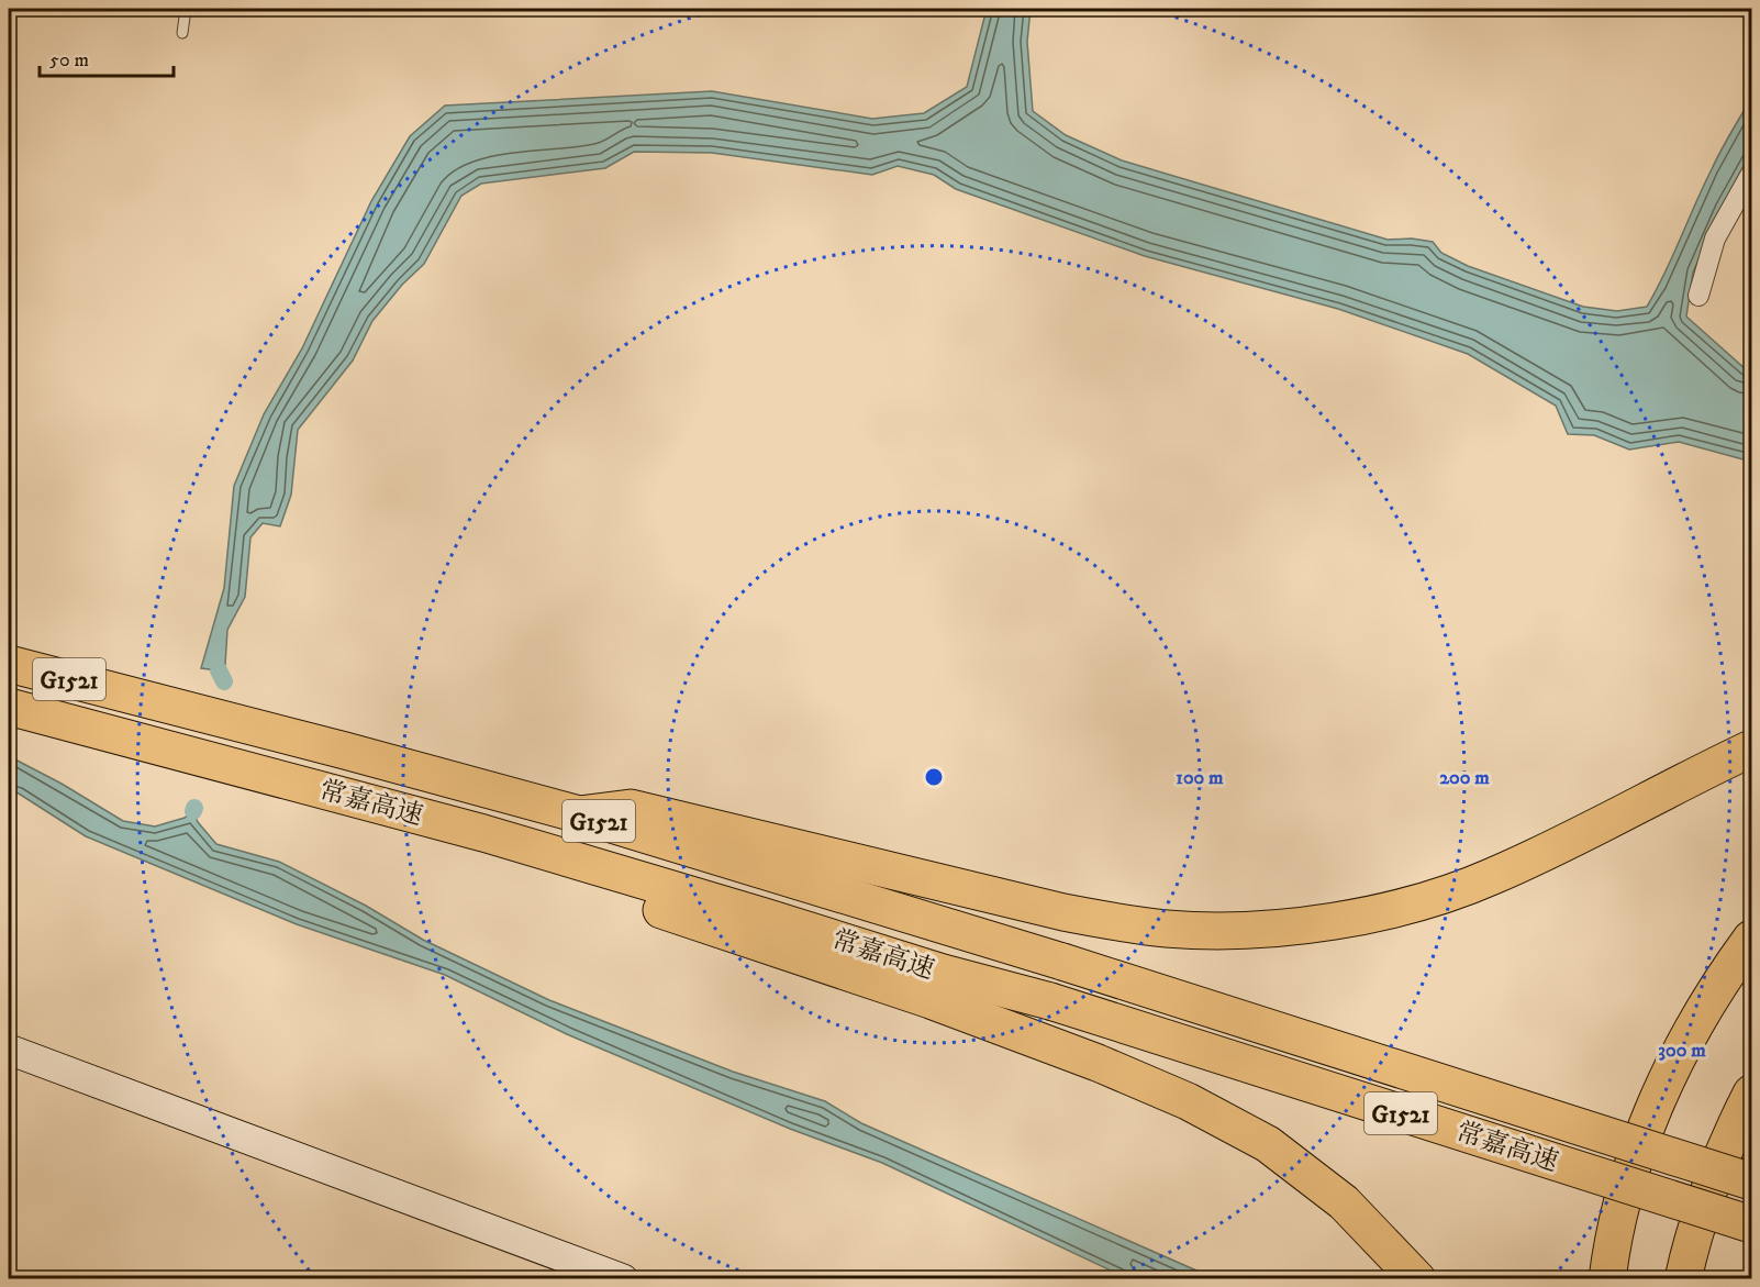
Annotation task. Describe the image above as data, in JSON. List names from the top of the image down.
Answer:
{
  "streets": {
    "highway": ["G1521", "常嘉高速"]
  },
  "scale_bar": "50 m",
  "rings": ["100 m", "200 m", "300 m"]
}
